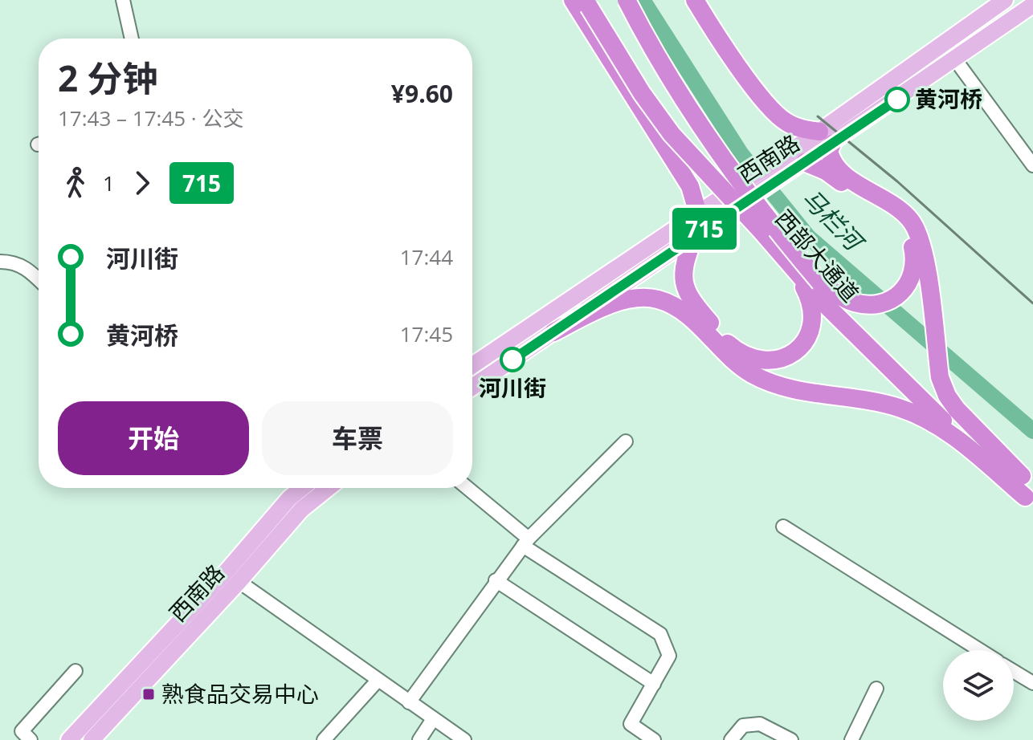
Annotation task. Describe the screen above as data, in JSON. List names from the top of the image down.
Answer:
{
  "streets": {
    "highway": ["西部大通道"],
    "main road": ["西南路"]
  },
  "water": ["马栏河"],
  "places": {
    "other": ["黄河桥", "河川街"],
    "transit": ["熟食品交易中心"]
  },
  "lines": ["bus line 715"],
  "page": {
    "on_map": "715",
    "heading": ["2 分钟", "17:43 – 17:45 · 公交", "¥9.60"],
    "legs": ["1", "715"],
    "list": [
      {
        "name": "河川街",
        "value": "17:44"
      },
      {
        "name": "黄河桥",
        "value": "17:45"
      }
    ],
    "buttons": ["开始", "车票"]
  }
}
